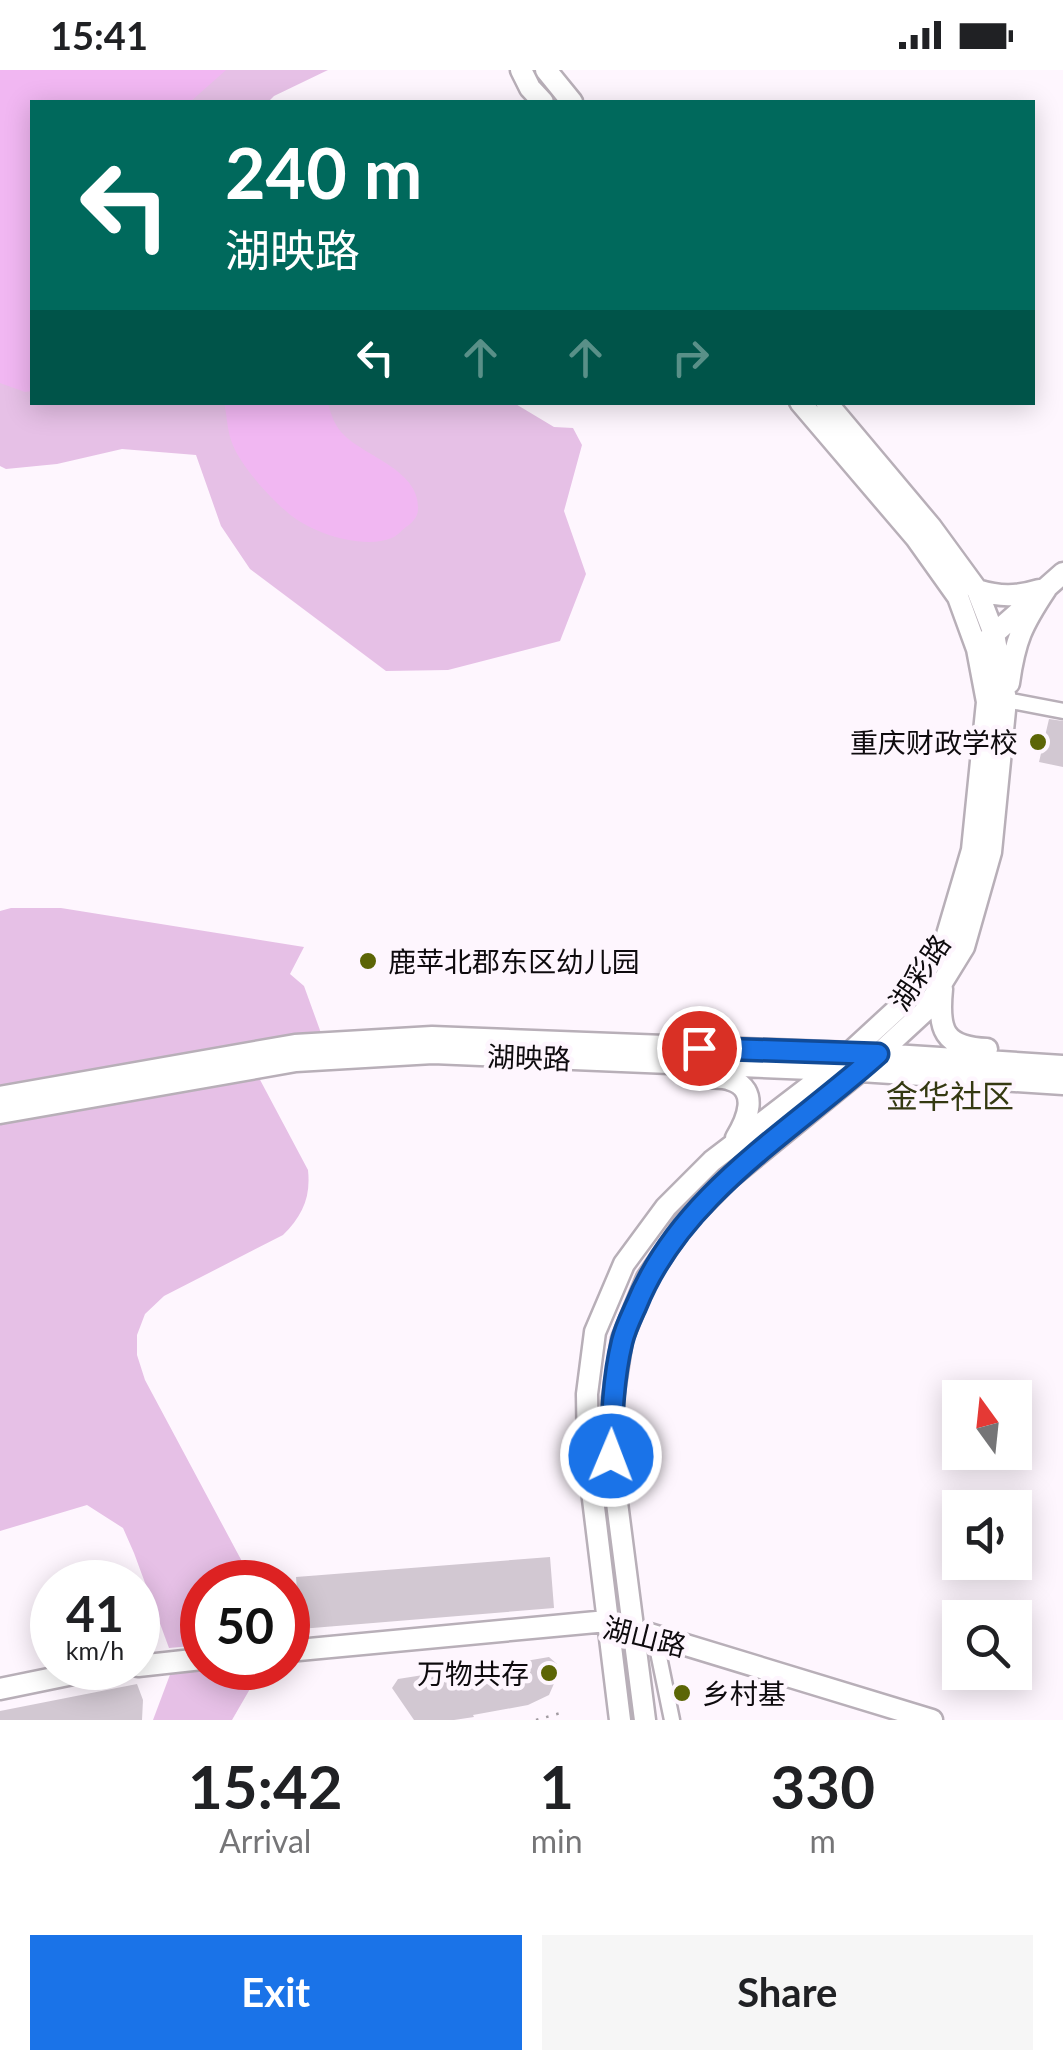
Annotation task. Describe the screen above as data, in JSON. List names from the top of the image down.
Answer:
{
  "streets": {
    "main road": ["湖彩路", "湖映路", "湖山路"]
  },
  "crossings": [
    ["湖彩路", "湖映路"],
    ["湖彩路", "湖山路"]
  ],
  "districts": ["金华社区"],
  "places": [
    "重庆财政学校",
    "鹿苹北郡东区幼儿园",
    "万物共存",
    "乡村基"
  ],
  "north": "top",
  "page": {
    "status": "15:41",
    "turn": ["240 m", "湖映路"],
    "speed": "41 km/h",
    "limit": "50",
    "eta": [
      "15:42",
      "Arrival",
      "1",
      "min",
      "330",
      "m"
    ],
    "buttons": ["Exit", "Share"]
  }
}
